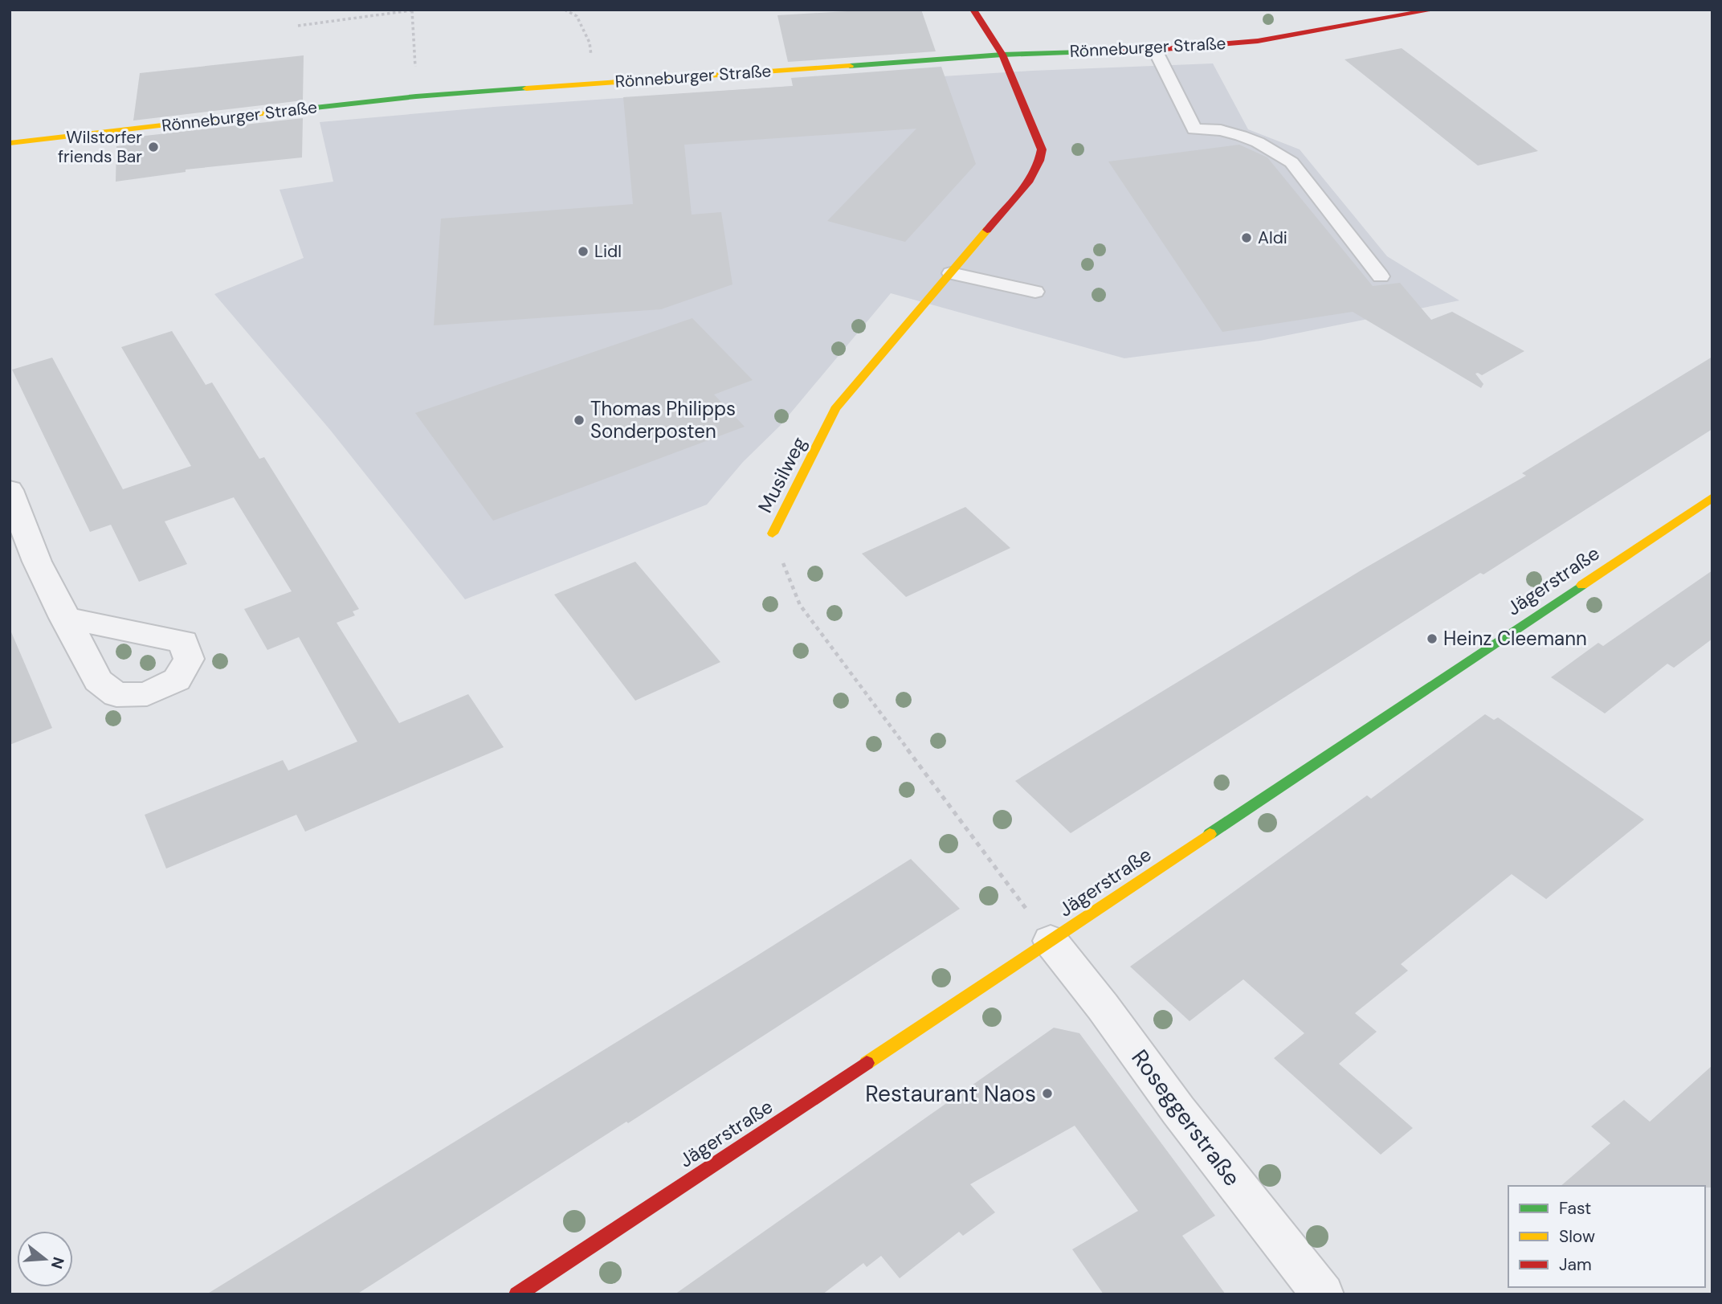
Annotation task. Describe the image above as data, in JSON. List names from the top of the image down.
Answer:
{
  "streets": {
    "street": [
      "Rönneburger Straße",
      "Musilweg",
      "Jägerstraße",
      "Roseggerstraße"
    ]
  },
  "crossings": [
    ["Rönneburger Straße", "Musilweg"],
    ["Musilweg", "Jägerstraße"],
    ["Musilweg", "Roseggerstraße"],
    ["Jägerstraße", "Roseggerstraße"]
  ],
  "places": [
    "Wilstorfer friends Bar",
    "Aldi",
    "Lidl",
    "Thomas Philipps Sonderposten",
    "Heinz Cleemann",
    "Restaurant Naos"
  ],
  "legend": ["Fast", "Slow", "Jam"],
  "north": "right"
}
